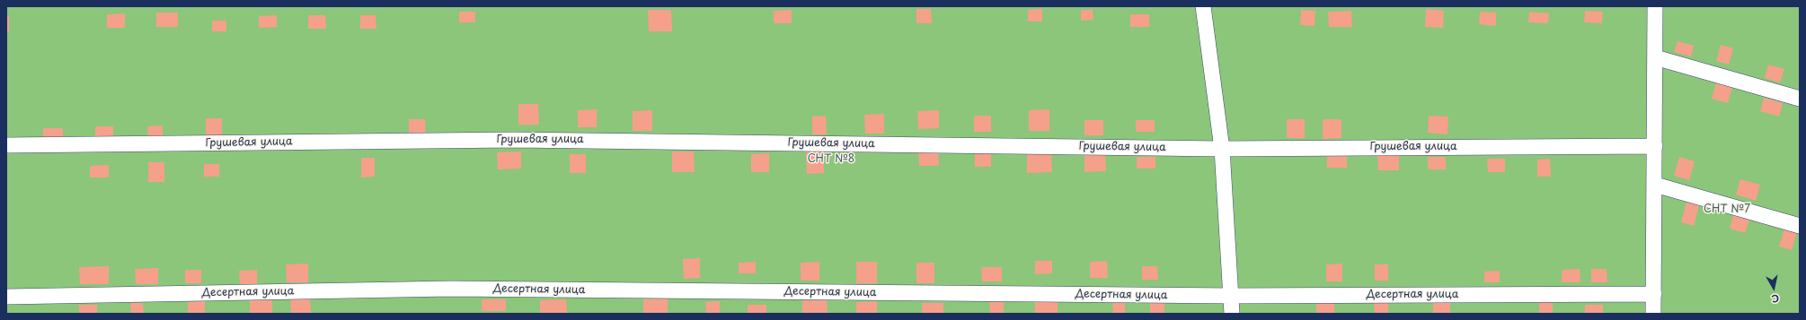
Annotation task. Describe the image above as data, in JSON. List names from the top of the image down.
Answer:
{
  "streets": {
    "street": ["Грушевая улица", "Десертная улица"]
  },
  "parks": ["СНТ №8", "СНТ №7"],
  "north": "bottom"
}
